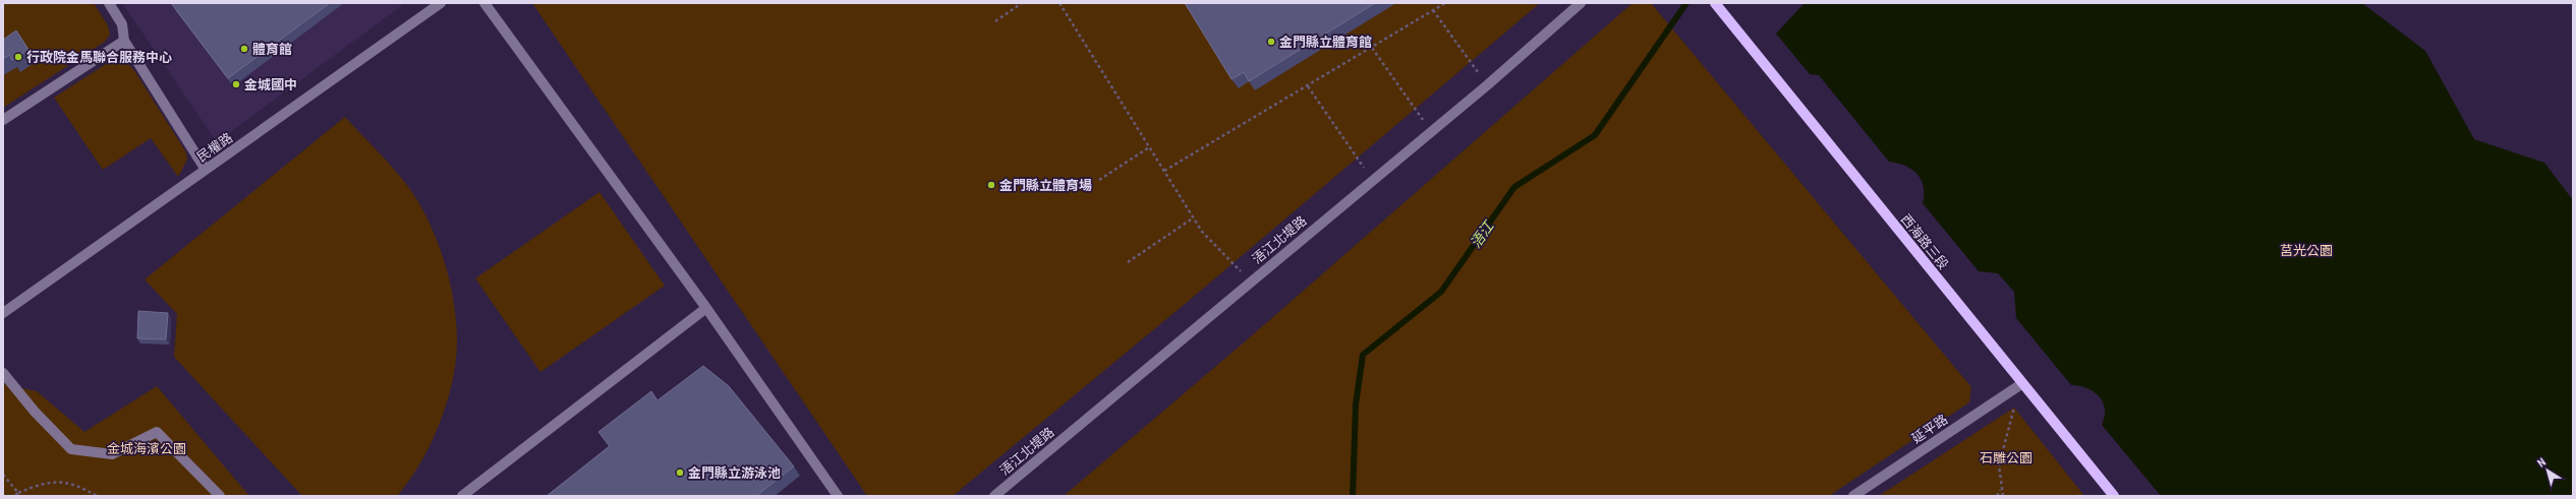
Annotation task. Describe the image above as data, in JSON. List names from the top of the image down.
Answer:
{
  "streets": {
    "main road": ["西海路三段"],
    "street": ["民權路", "浯江北堤路", "延平路"]
  },
  "crossings": [
    ["西海路三段", "延平路"]
  ],
  "water": ["浯江"],
  "parks": ["莒光公園", "金城海濱公園", "石雕公園"],
  "places": [
    "金門縣立體育館",
    "體育館",
    "行政院金馬聯合服務中心",
    "金城國中",
    "金門縣立體育場",
    "金門縣立游泳池"
  ],
  "north": "top left"
}
